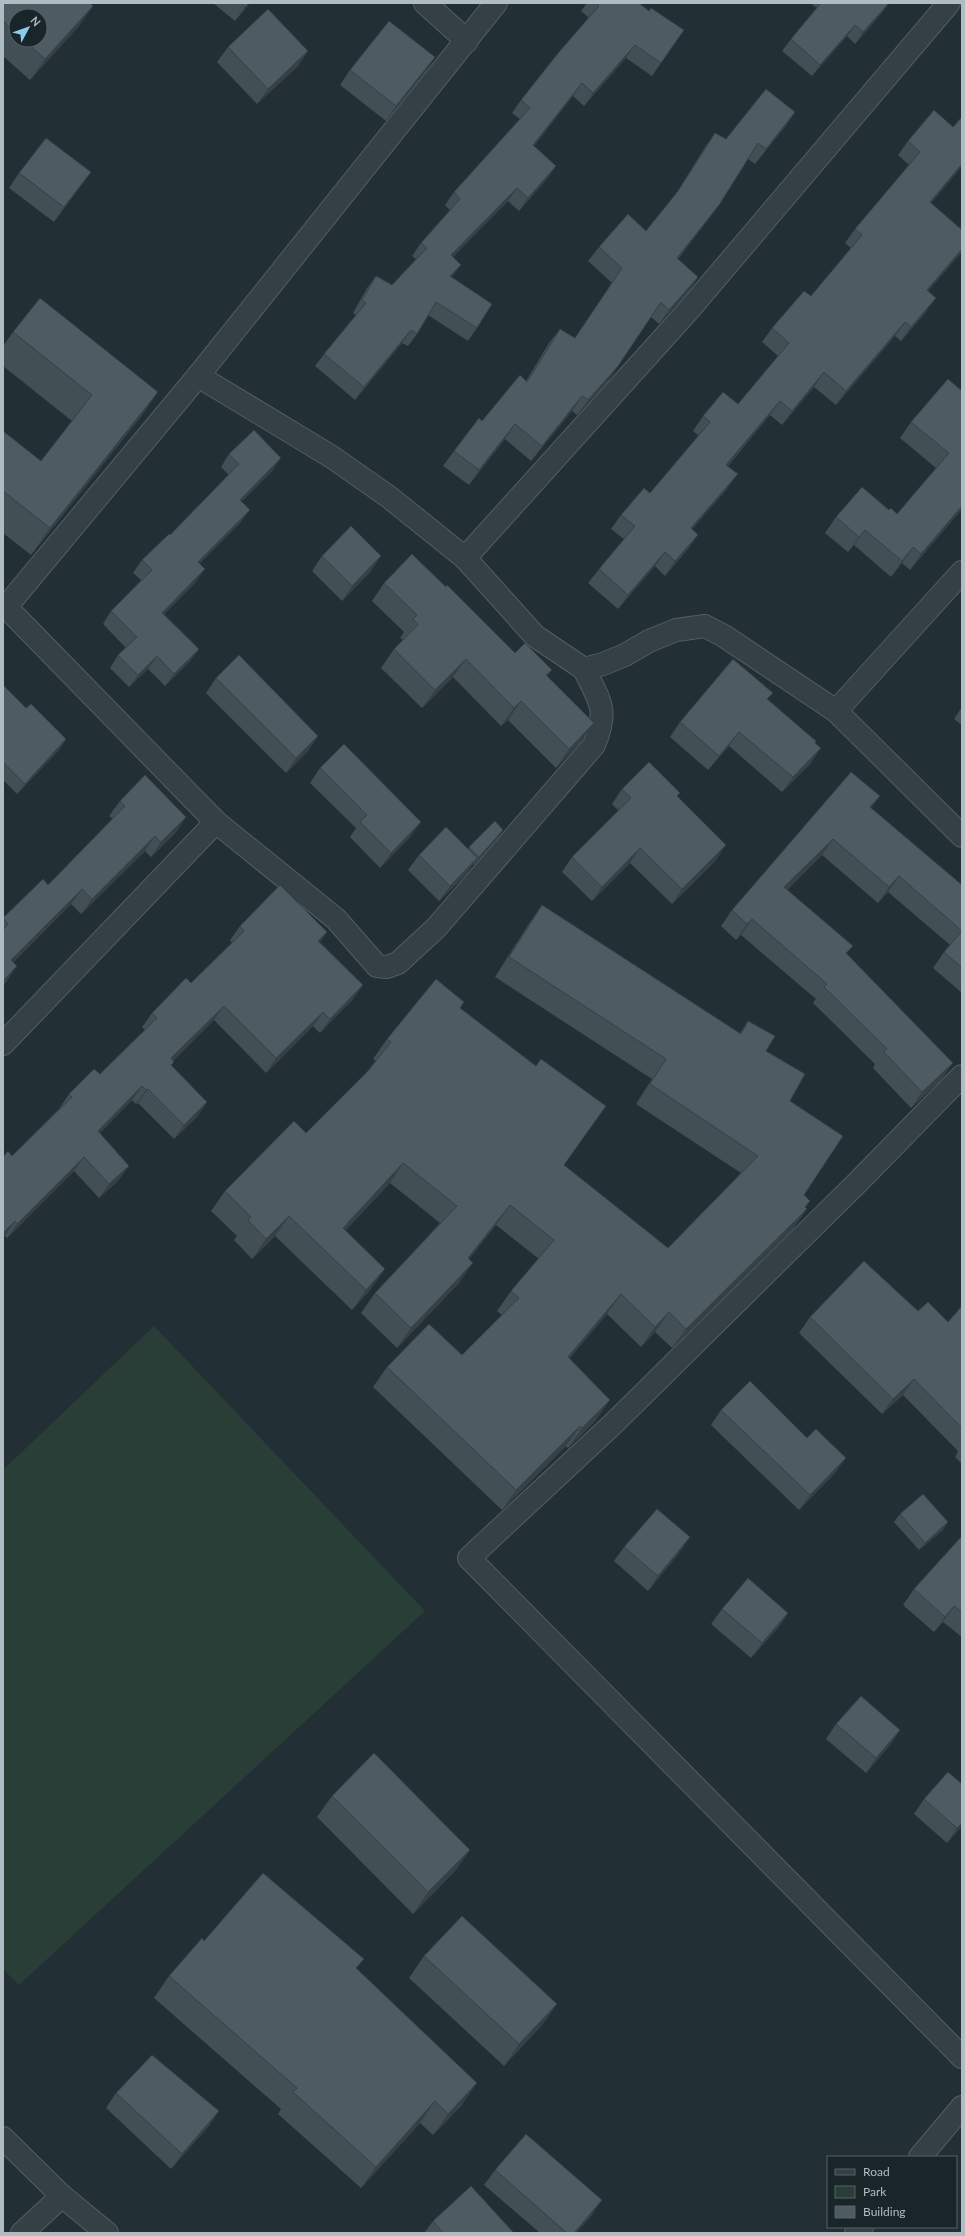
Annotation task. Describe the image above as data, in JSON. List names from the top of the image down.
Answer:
{
  "legend": ["Road", "Park", "Building"],
  "north": "top right"
}
